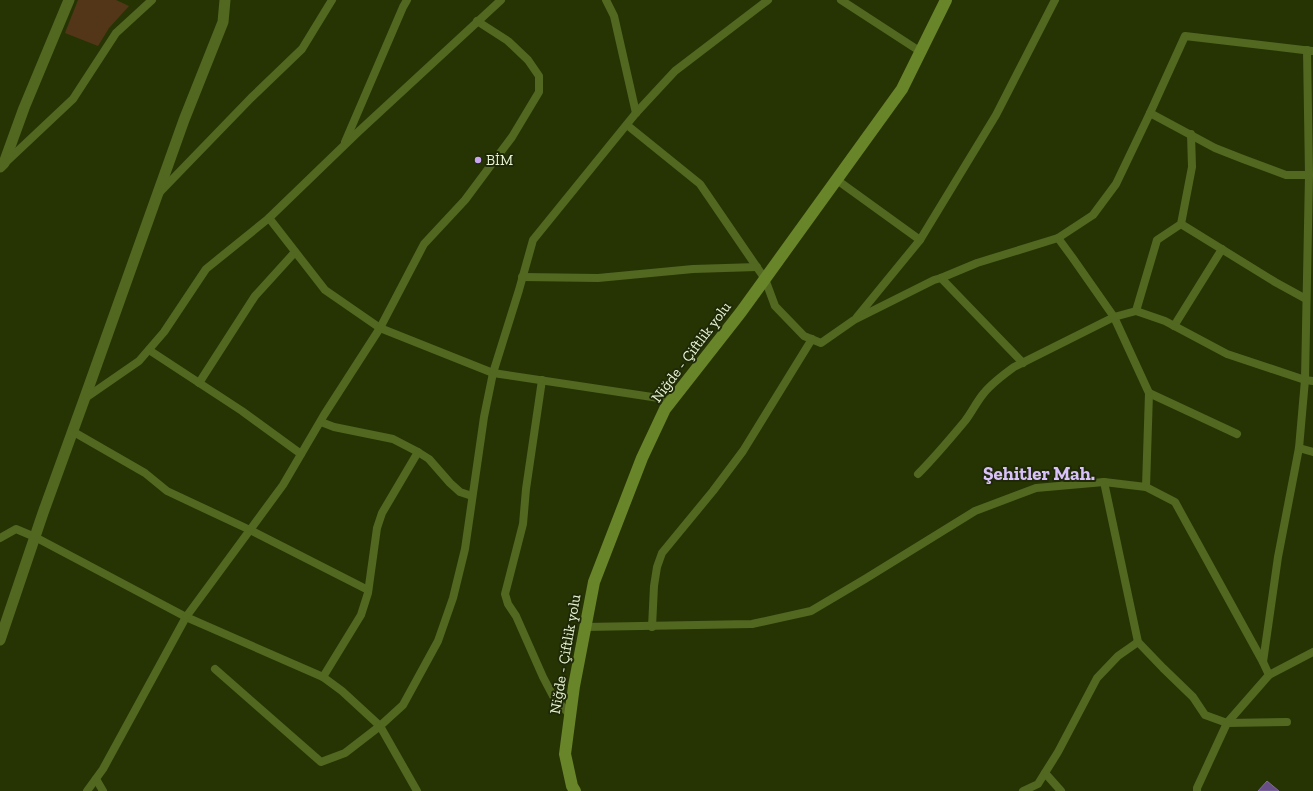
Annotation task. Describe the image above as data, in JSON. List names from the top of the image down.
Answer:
{
  "streets": {
    "main road": ["Niğde - Çiftlik yolu"]
  },
  "districts": ["Şehitler Mah."],
  "places": ["BİM"]
}
